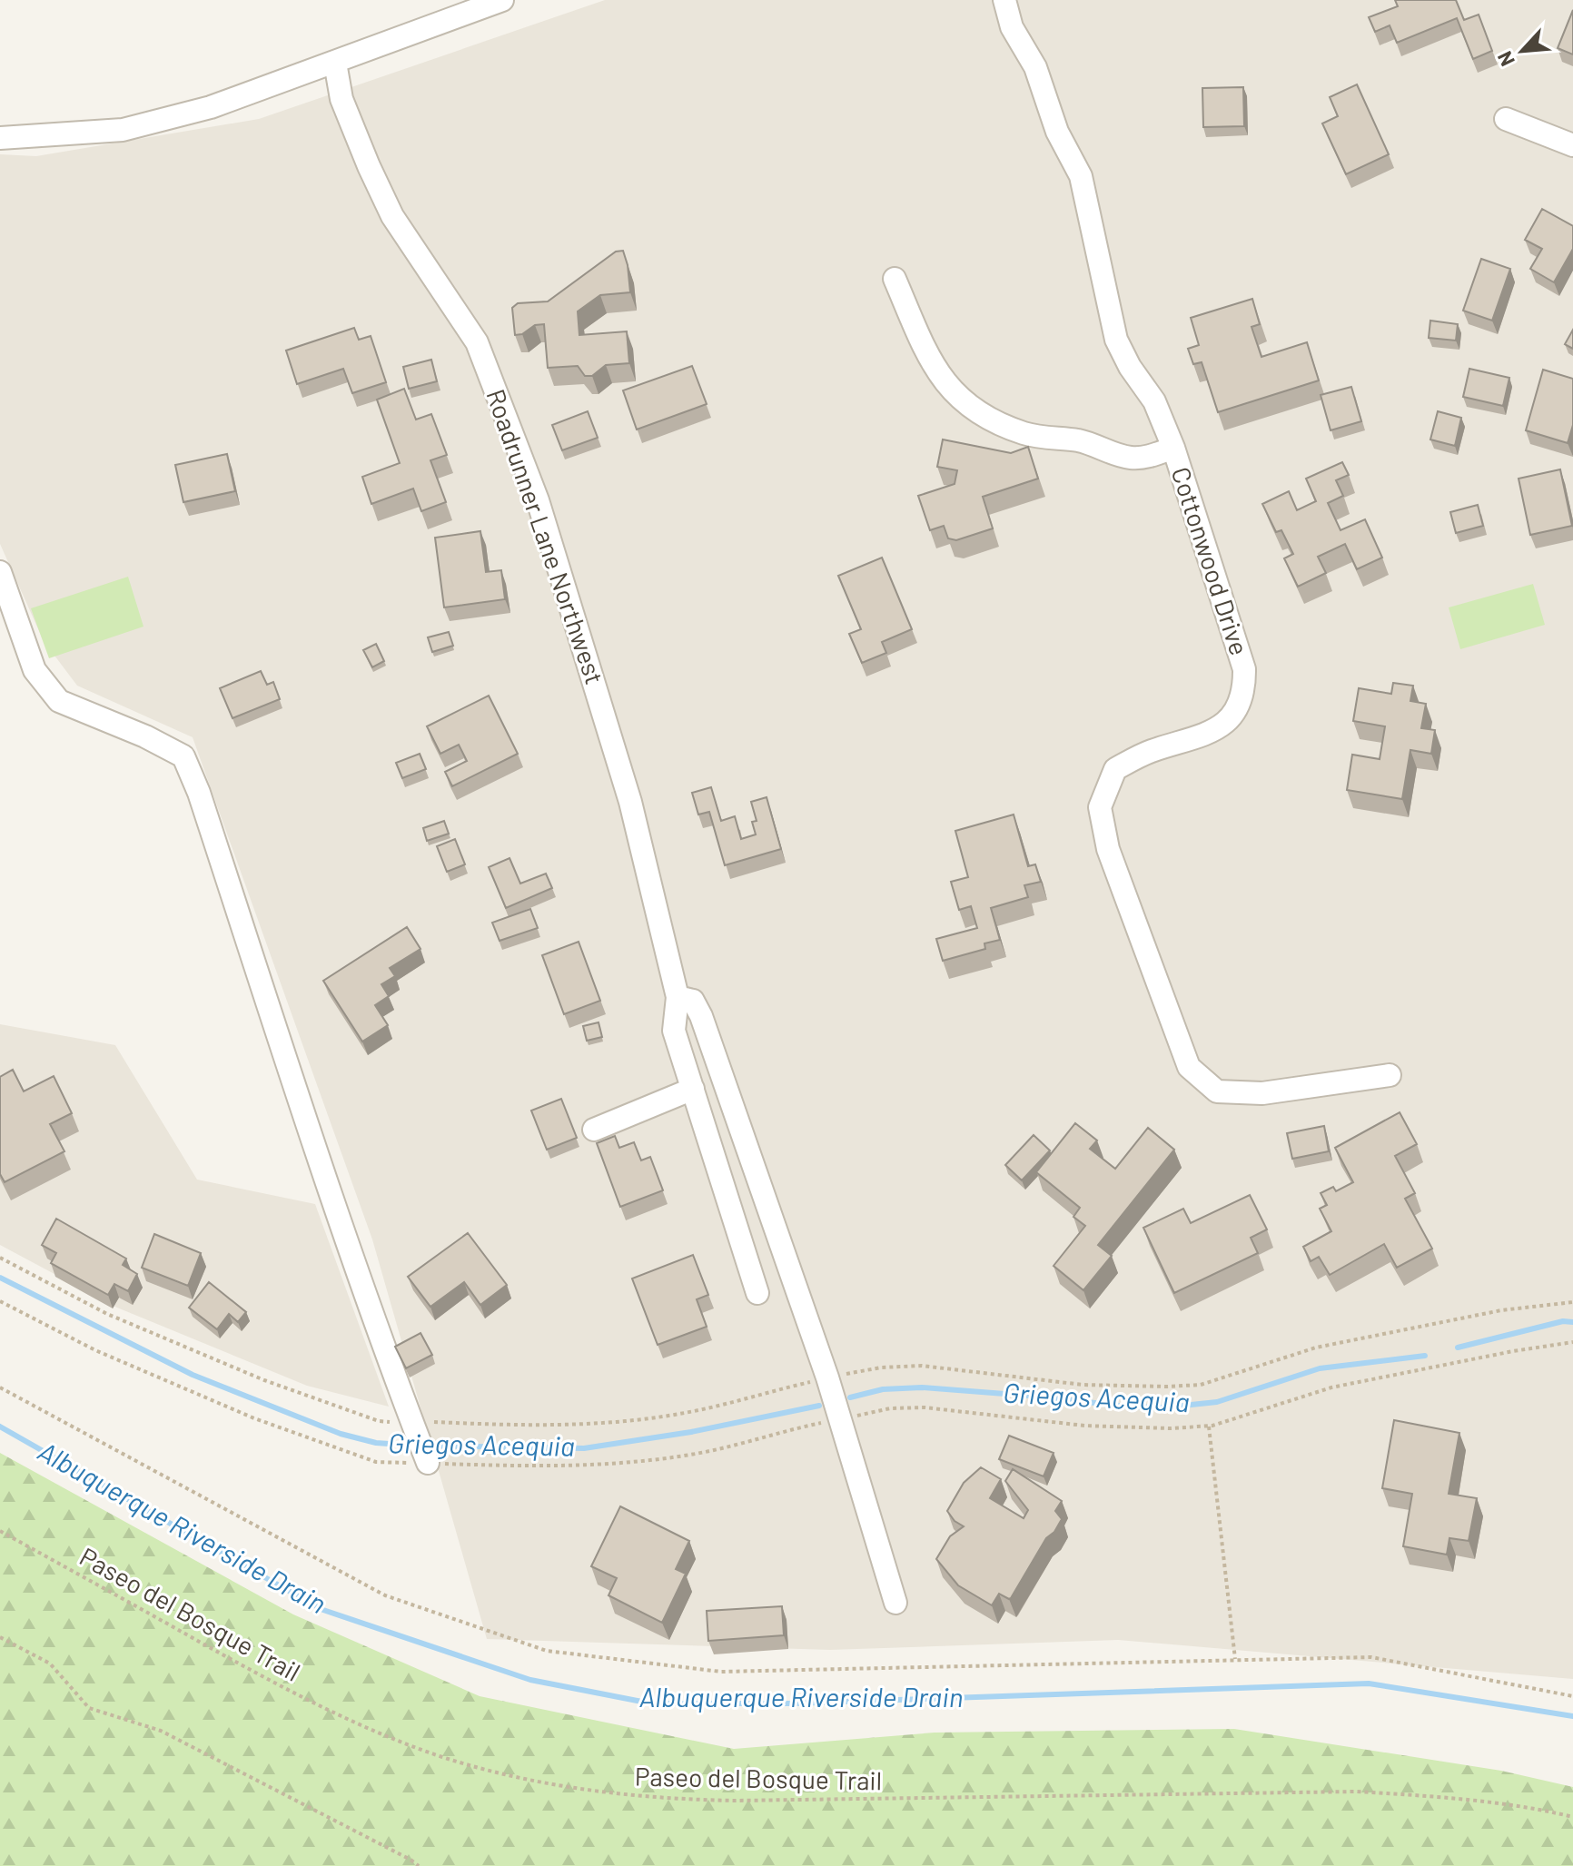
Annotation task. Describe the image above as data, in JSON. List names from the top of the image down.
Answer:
{
  "streets": {
    "street": ["Roadrunner Lane Northwest", "Cottonwood Drive"],
    "path": ["Paseo del Bosque Trail"]
  },
  "water": ["Griegos Acequia", "Albuquerque Riverside Drain"],
  "north": "bottom left"
}
